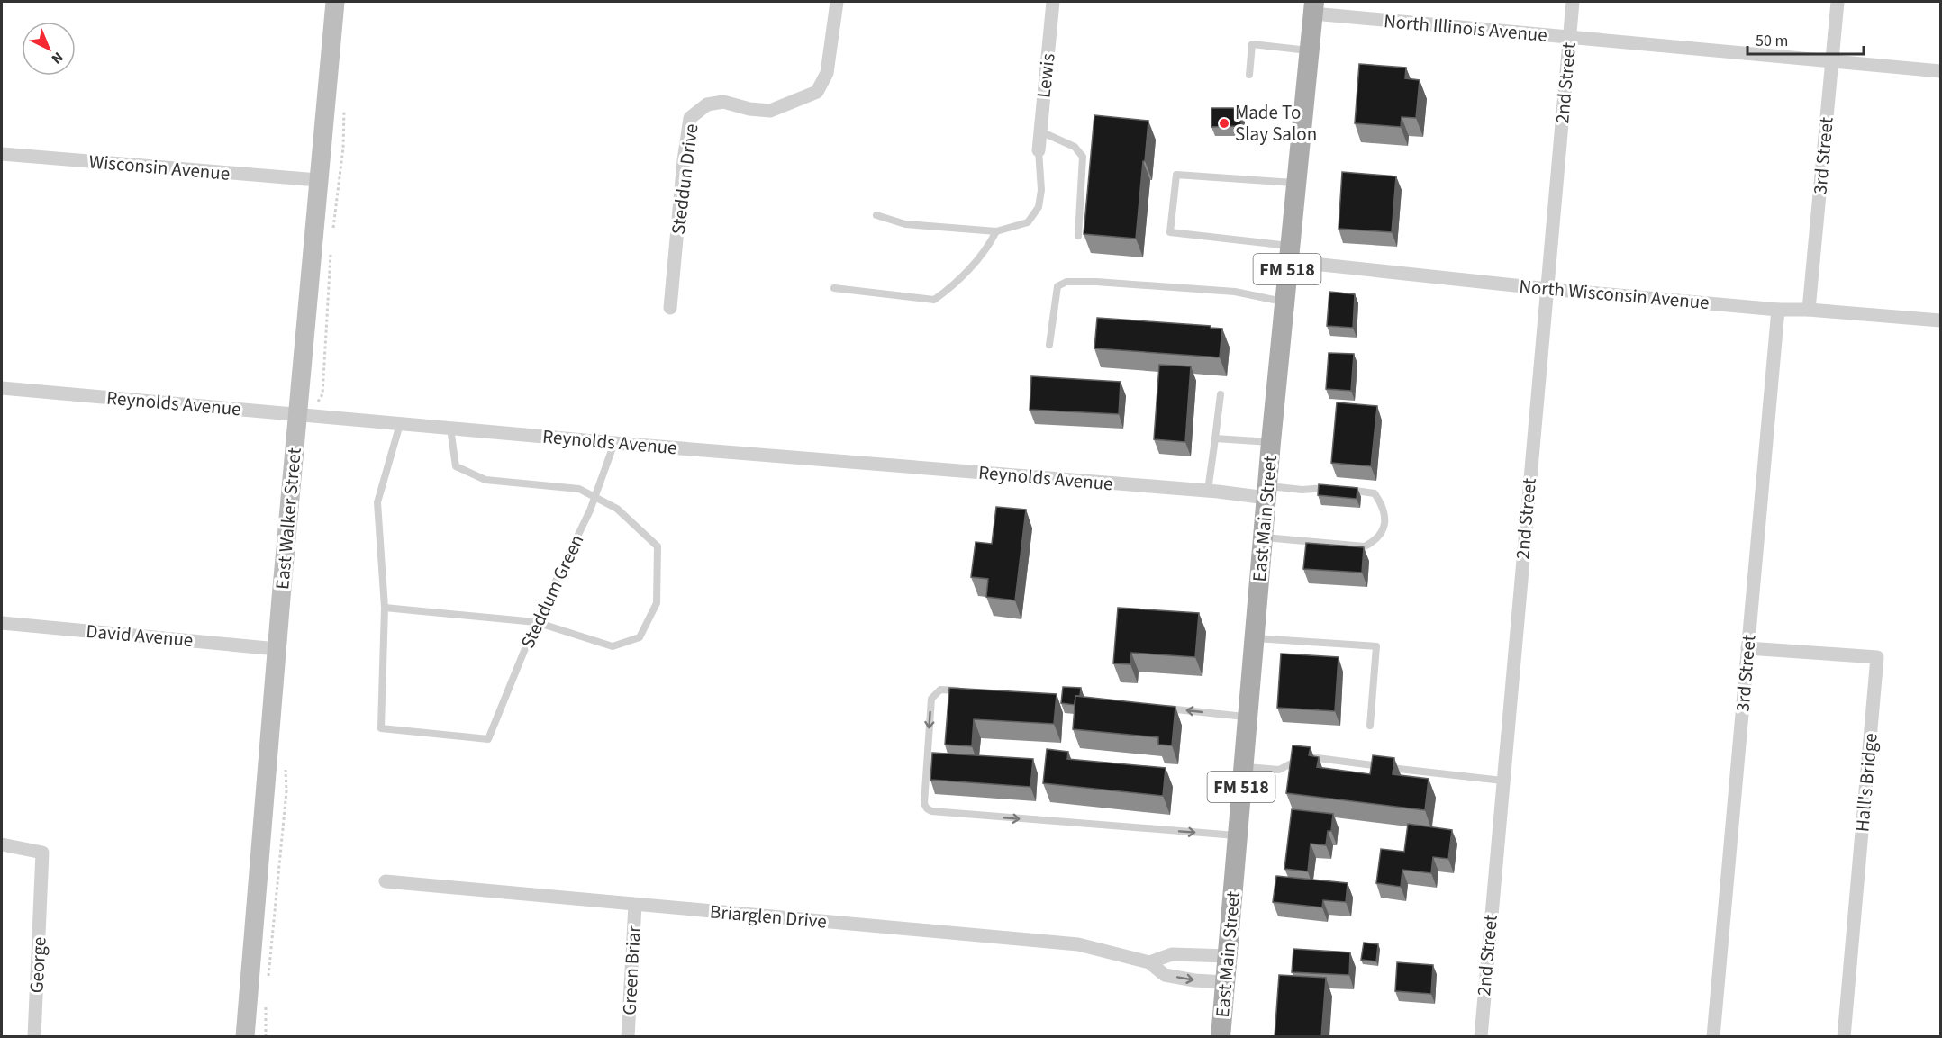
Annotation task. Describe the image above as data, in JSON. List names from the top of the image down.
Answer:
{
  "streets": {
    "main road": ["FM 518", "East Main Street"],
    "street": [
      "North Illinois Avenue",
      "Lewis",
      "2nd Street",
      "3rd Street",
      "Wisconsin Avenue",
      "Steddun Drive",
      "North Wisconsin Avenue",
      "Reynolds Avenue",
      "East Walker Street",
      "David Avenue",
      "Hall's Bridge",
      "Briarglen Drive",
      "George",
      "Green Briar"
    ],
    "lane": ["Steddum Green"]
  },
  "crossings": [
    ["North Illinois Avenue", "2nd Street"],
    ["North Illinois Avenue", "3rd Street"],
    ["North Illinois Avenue", "East Main Street"],
    ["2nd Street", "North Wisconsin Avenue"],
    ["3rd Street", "North Wisconsin Avenue"],
    ["3rd Street", "Hall's Bridge"],
    ["Wisconsin Avenue", "East Walker Street"],
    ["North Wisconsin Avenue", "East Main Street"],
    ["Reynolds Avenue", "East Walker Street"],
    ["Reynolds Avenue", "East Main Street"],
    ["Reynolds Avenue", "Steddum Green"],
    ["East Walker Street", "David Avenue"],
    ["East Main Street", "Briarglen Drive"],
    ["Briarglen Drive", "Green Briar"]
  ],
  "places": ["Made To Slay Salon"],
  "scale_bar": "50 m",
  "north": "bottom right"
}
